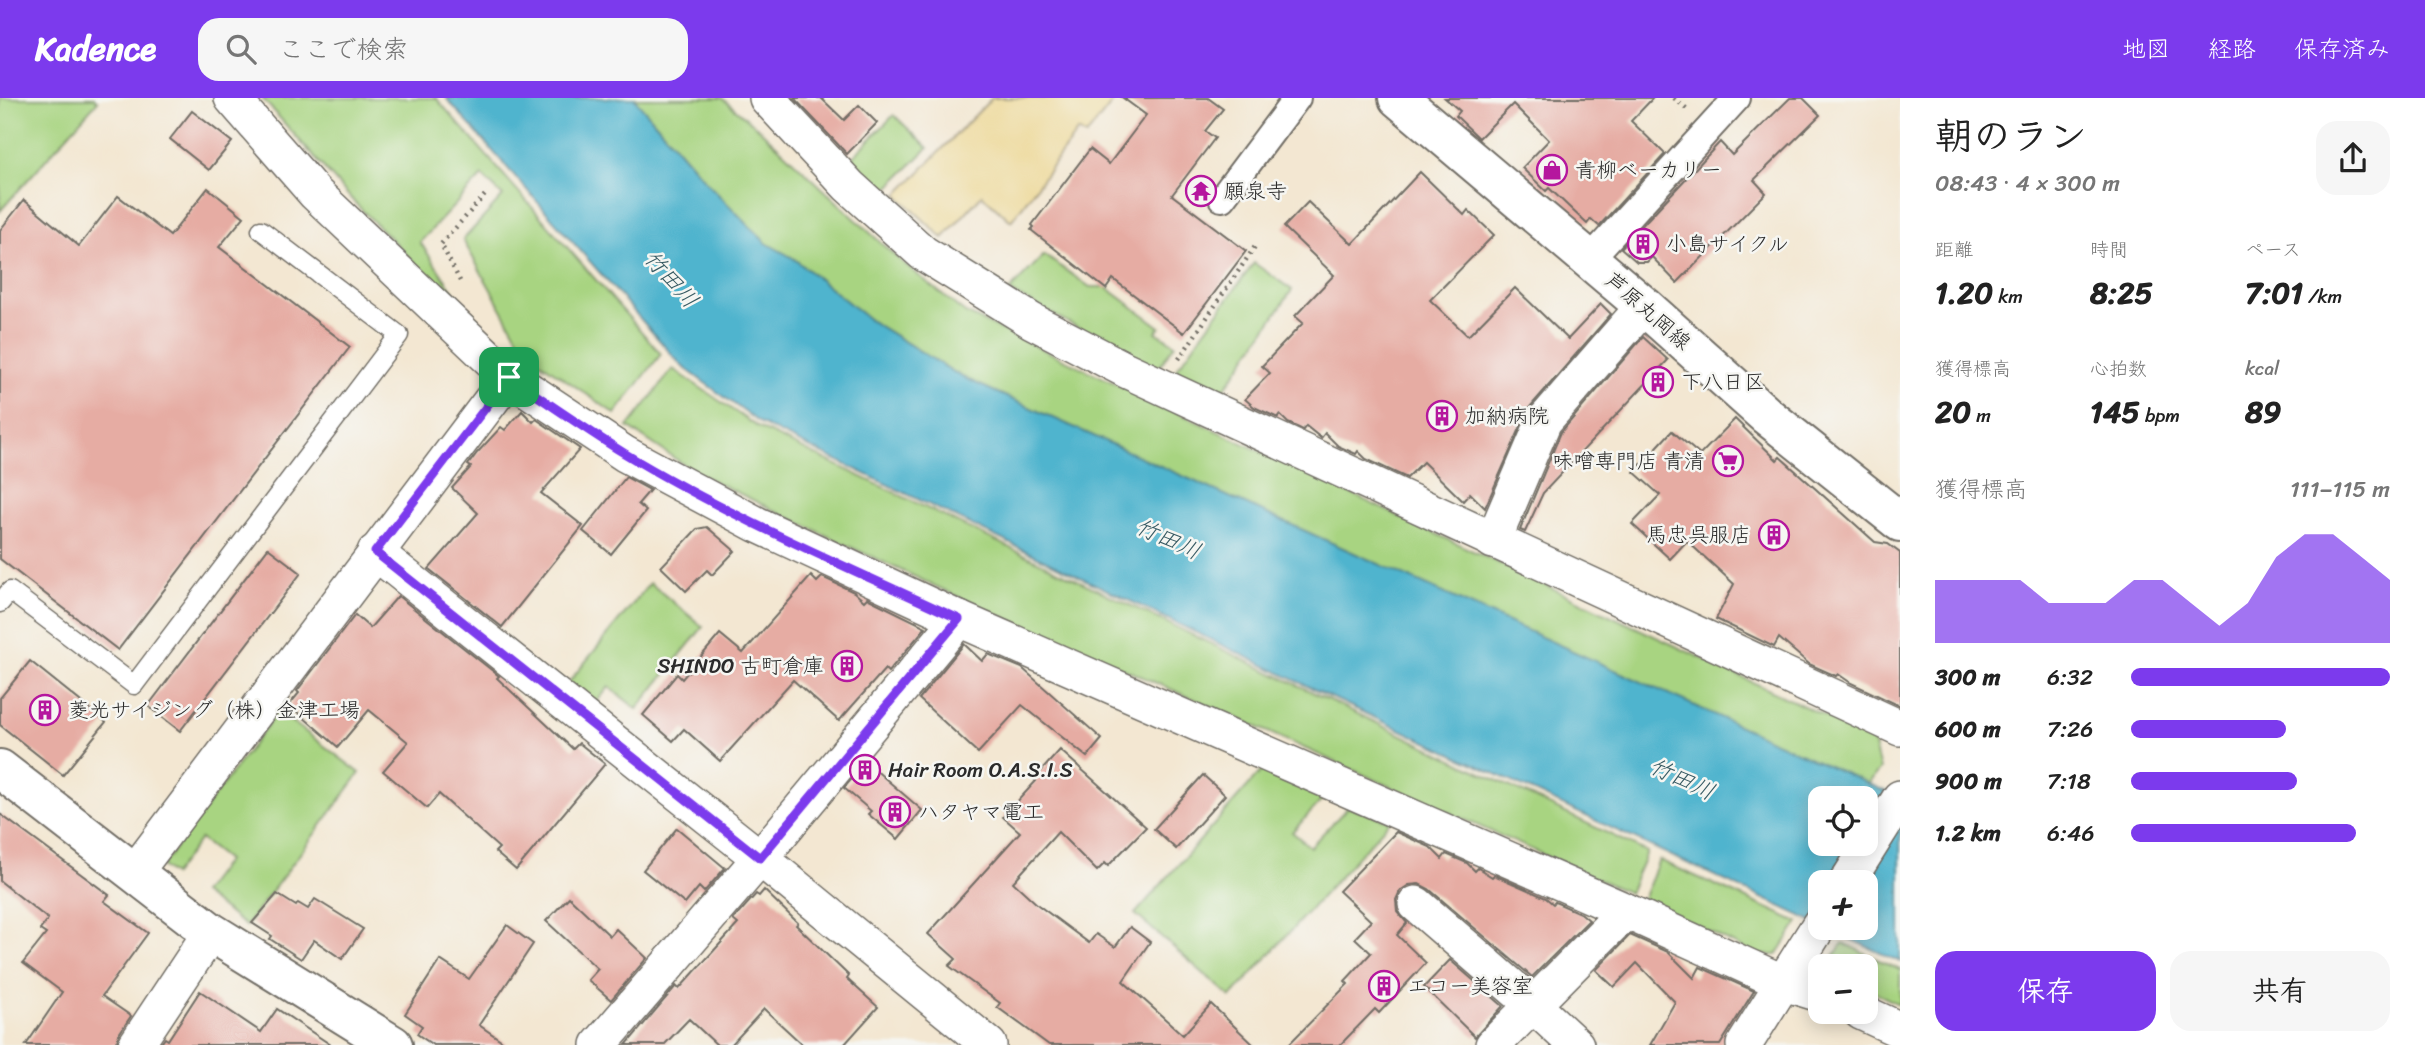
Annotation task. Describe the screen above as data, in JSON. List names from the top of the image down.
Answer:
{
  "streets": {
    "main road": ["芦原丸岡線"]
  },
  "water": ["竹田川"],
  "places": {
    "shop": ["青柳ベーカリー"],
    "temple": ["願泉寺"],
    "building": [
      "小島サイクル",
      "下八日区",
      "加納病院",
      "馬忠呉服店",
      "SHINDO 古町倉庫",
      "菱光サイジング（株）金津工場",
      "Hair Room O.A.S.I.S",
      "ハタヤマ電工",
      "エコー美容室"
    ],
    "supermarket": ["味噌専門店 青清"]
  },
  "page": {
    "header": "Kadence",
    "search": "ここで検索",
    "nav": ["地図", "経路", "保存済み"],
    "heading": ["朝のラン", "08:43 · 4 × 300 m"],
    "stats": [
      ["距離", "1.20 km"],
      ["時間", "8:25"],
      ["ペース", "7:01 /km"],
      ["獲得標高", "20 m"],
      ["心拍数", "145 bpm"],
      ["kcal", "89"]
    ],
    "chart": ["獲得標高", "111–115 m"],
    "list": [
      {
        "name": "300 m",
        "note": "6:32"
      },
      {
        "name": "600 m",
        "note": "7:26"
      },
      {
        "name": "900 m",
        "note": "7:18"
      },
      {
        "name": "1.2 km",
        "note": "6:46"
      }
    ],
    "map_buttons": ["+", "−"],
    "buttons": ["保存", "共有"]
  }
}
